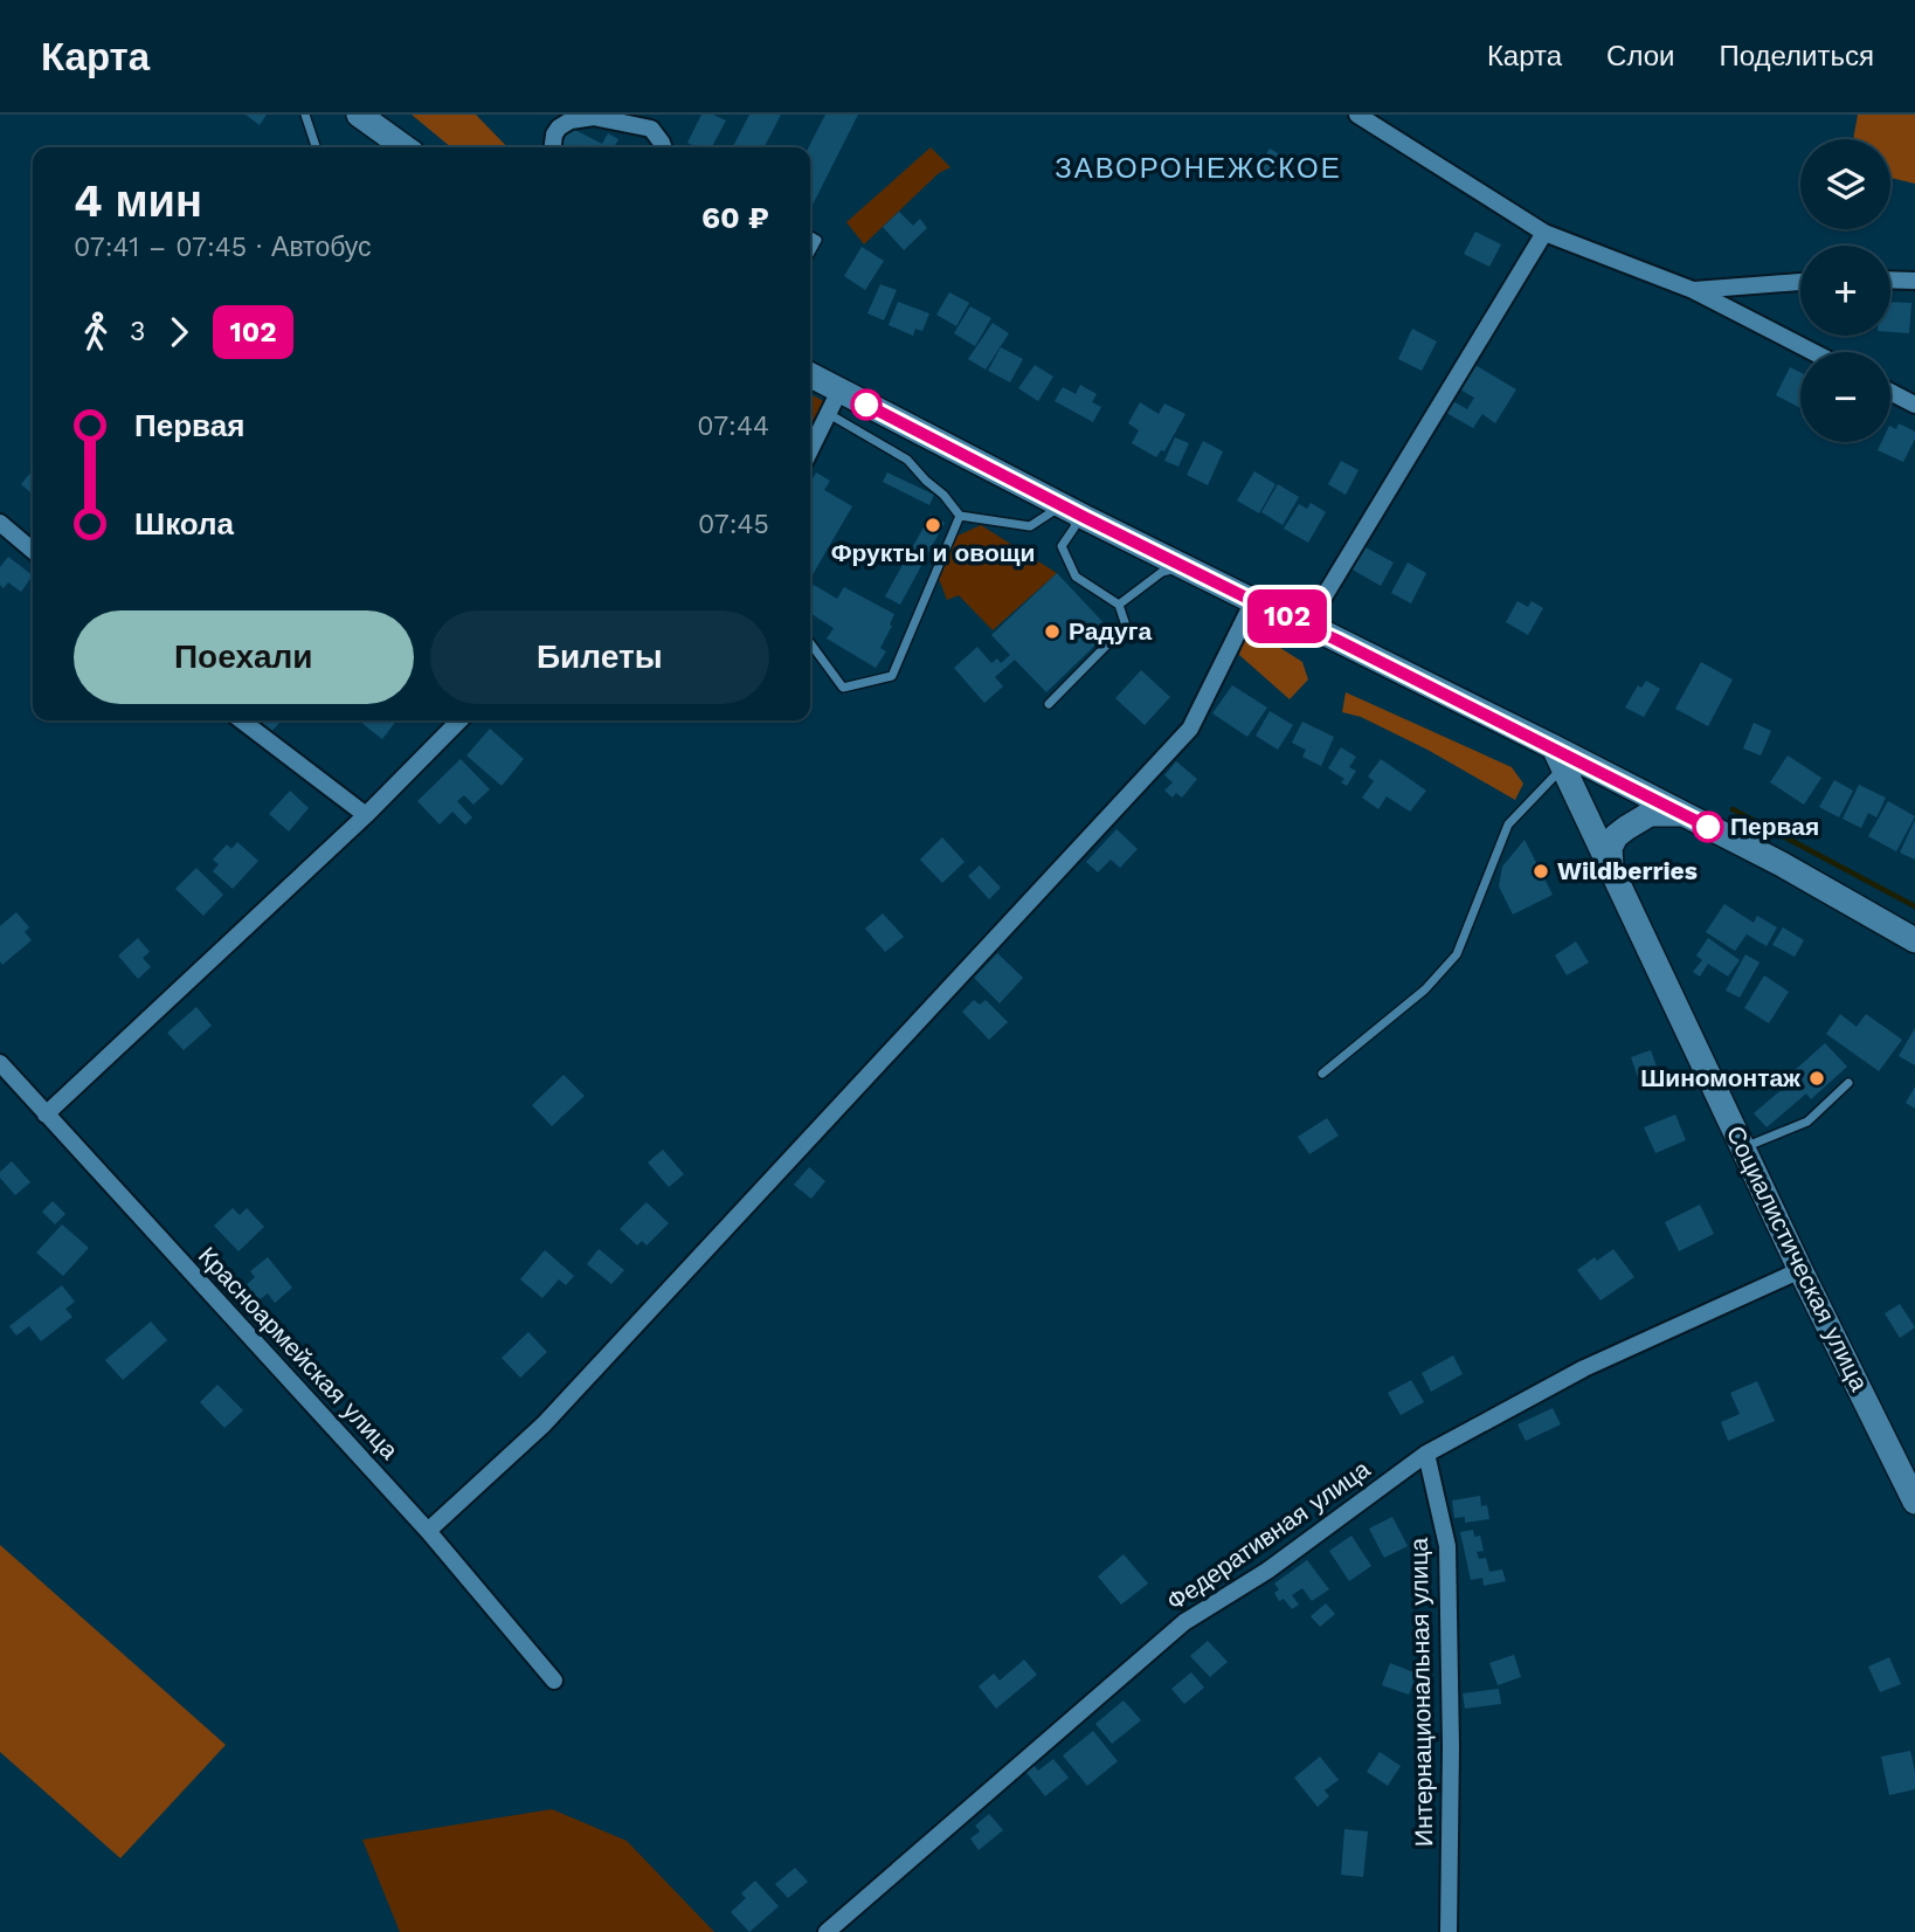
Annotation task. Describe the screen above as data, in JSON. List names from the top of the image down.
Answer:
{
  "streets": {
    "street": [
      "Социалистическая улица",
      "Красноармейская улица",
      "Федеративная улица",
      "Интернациональная улица"
    ]
  },
  "crossings": [
    ["Социалистическая улица", "Федеративная улица"],
    ["Федеративная улица", "Интернациональная улица"]
  ],
  "districts": ["ЗАВОРОНЕЖСКОЕ"],
  "places": [
    "Фрукты и овощи",
    "Радуга",
    "Первая",
    "Wildberries",
    "Шиномонтаж"
  ],
  "lines": ["bus line 102"],
  "page": {
    "header": "Карта",
    "nav": ["Карта", "Слои", "Поделиться"],
    "on_map": "102",
    "map_buttons": ["+", "−"],
    "heading": ["4 мин", "07:41 – 07:45 · Автобус", "60 ₽"],
    "legs": ["3", "102"],
    "list": [
      {
        "name": "Первая",
        "value": "07:44"
      },
      {
        "name": "Школа",
        "value": "07:45"
      }
    ],
    "buttons": ["Поехали", "Билеты"]
  }
}
